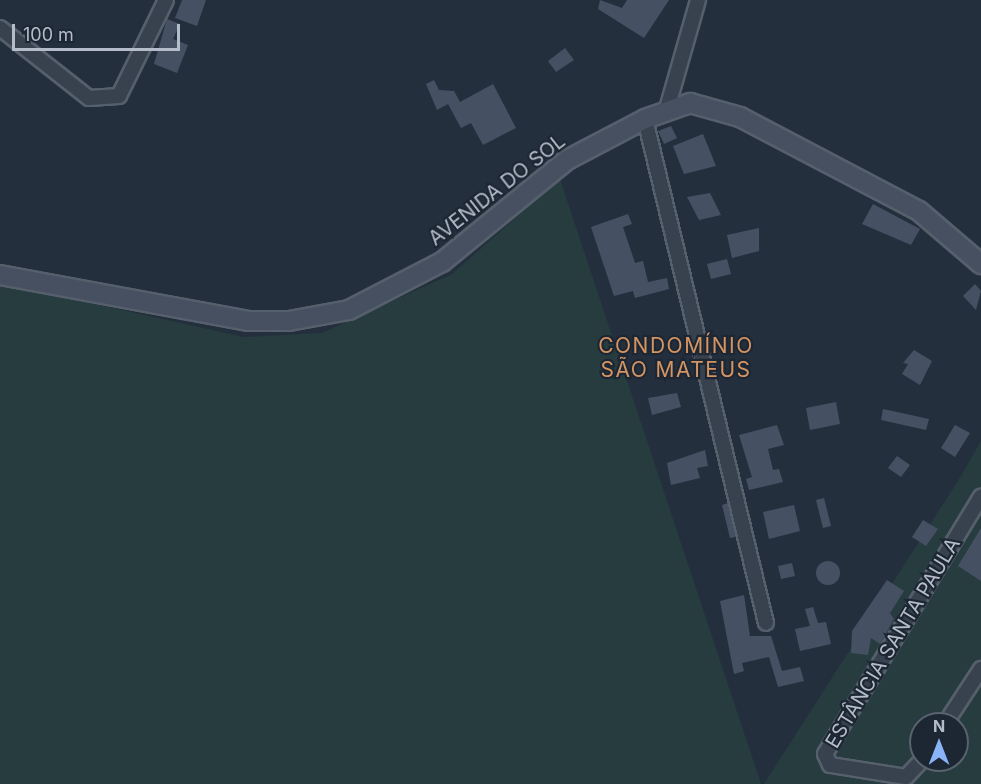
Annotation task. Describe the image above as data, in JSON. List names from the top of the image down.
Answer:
{
  "streets": {
    "street": ["AVENIDA DO SOL", "ESTÂNCIA SANTA PAULA"]
  },
  "districts": ["CONDOMÍNIO SÃO MATEUS"],
  "scale_bar": "100 m",
  "north": "top"
}
